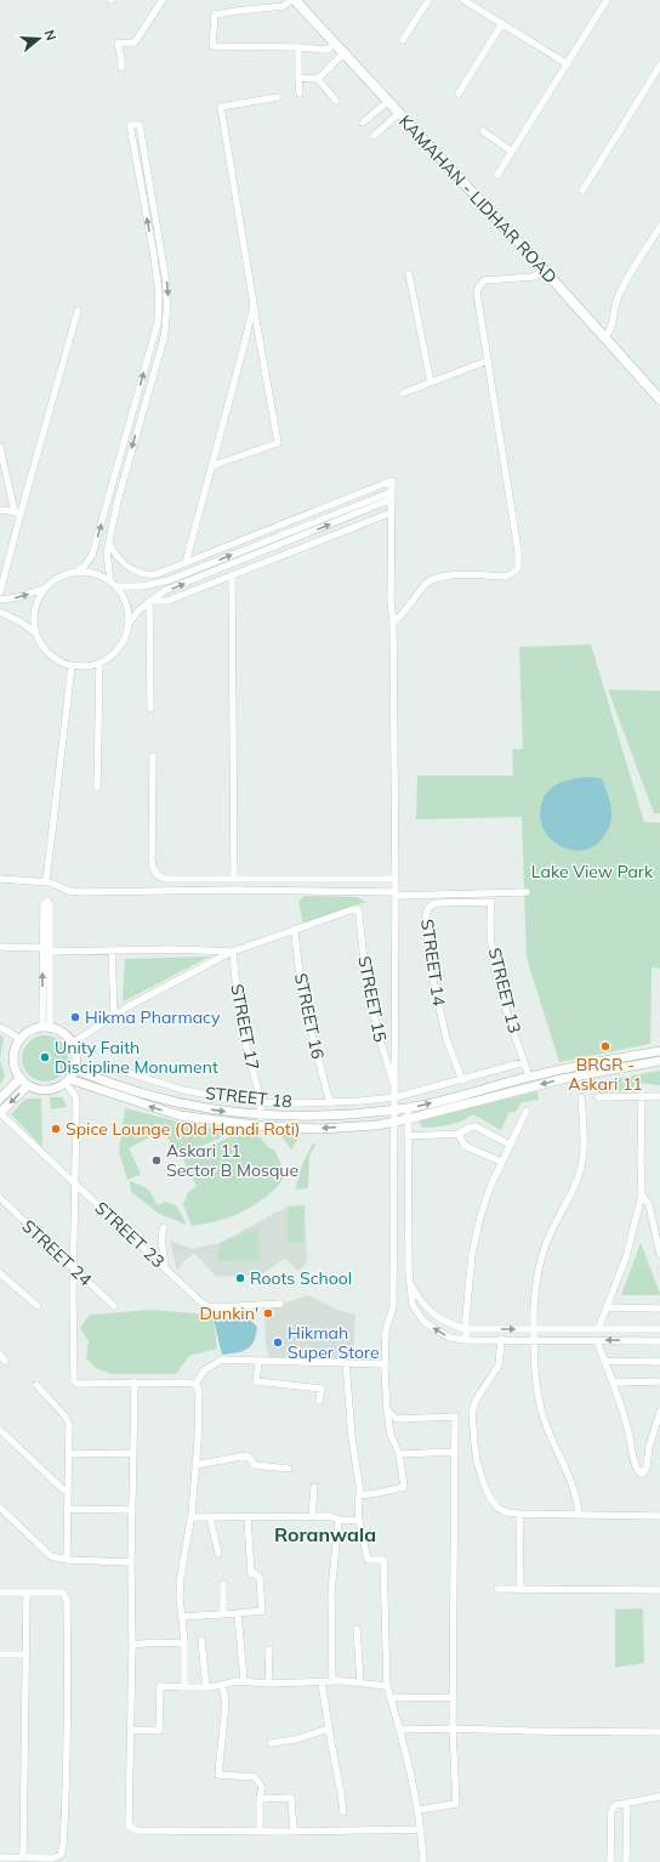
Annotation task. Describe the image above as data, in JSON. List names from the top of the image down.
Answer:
{
  "streets": {
    "main road": ["KAMAHAN - LIDHAR ROAD"],
    "street": [
      "STREET 14",
      "STREET 13",
      "STREET 15",
      "STREET 16",
      "STREET 17",
      "STREET 18",
      "STREET 23",
      "STREET 24"
    ]
  },
  "crossings": [
    ["STREET 14", "STREET 13"],
    ["STREET 14", "STREET 18"],
    ["STREET 13", "STREET 18"],
    ["STREET 15", "STREET 16"],
    ["STREET 16", "STREET 18"],
    ["STREET 17", "STREET 18"]
  ],
  "districts": ["Roranwala"],
  "parks": ["Lake View Park"],
  "places": [
    "Hikma Pharmacy",
    "BRGR - Askari 11",
    "Unity Faith Discipline Monument",
    "Spice Lounge (Old Handi Roti)",
    "Askari 11 Sector B Mosque",
    "Roots School",
    "Dunkin'",
    "Hikmah Super Store"
  ],
  "north": "right"
}
